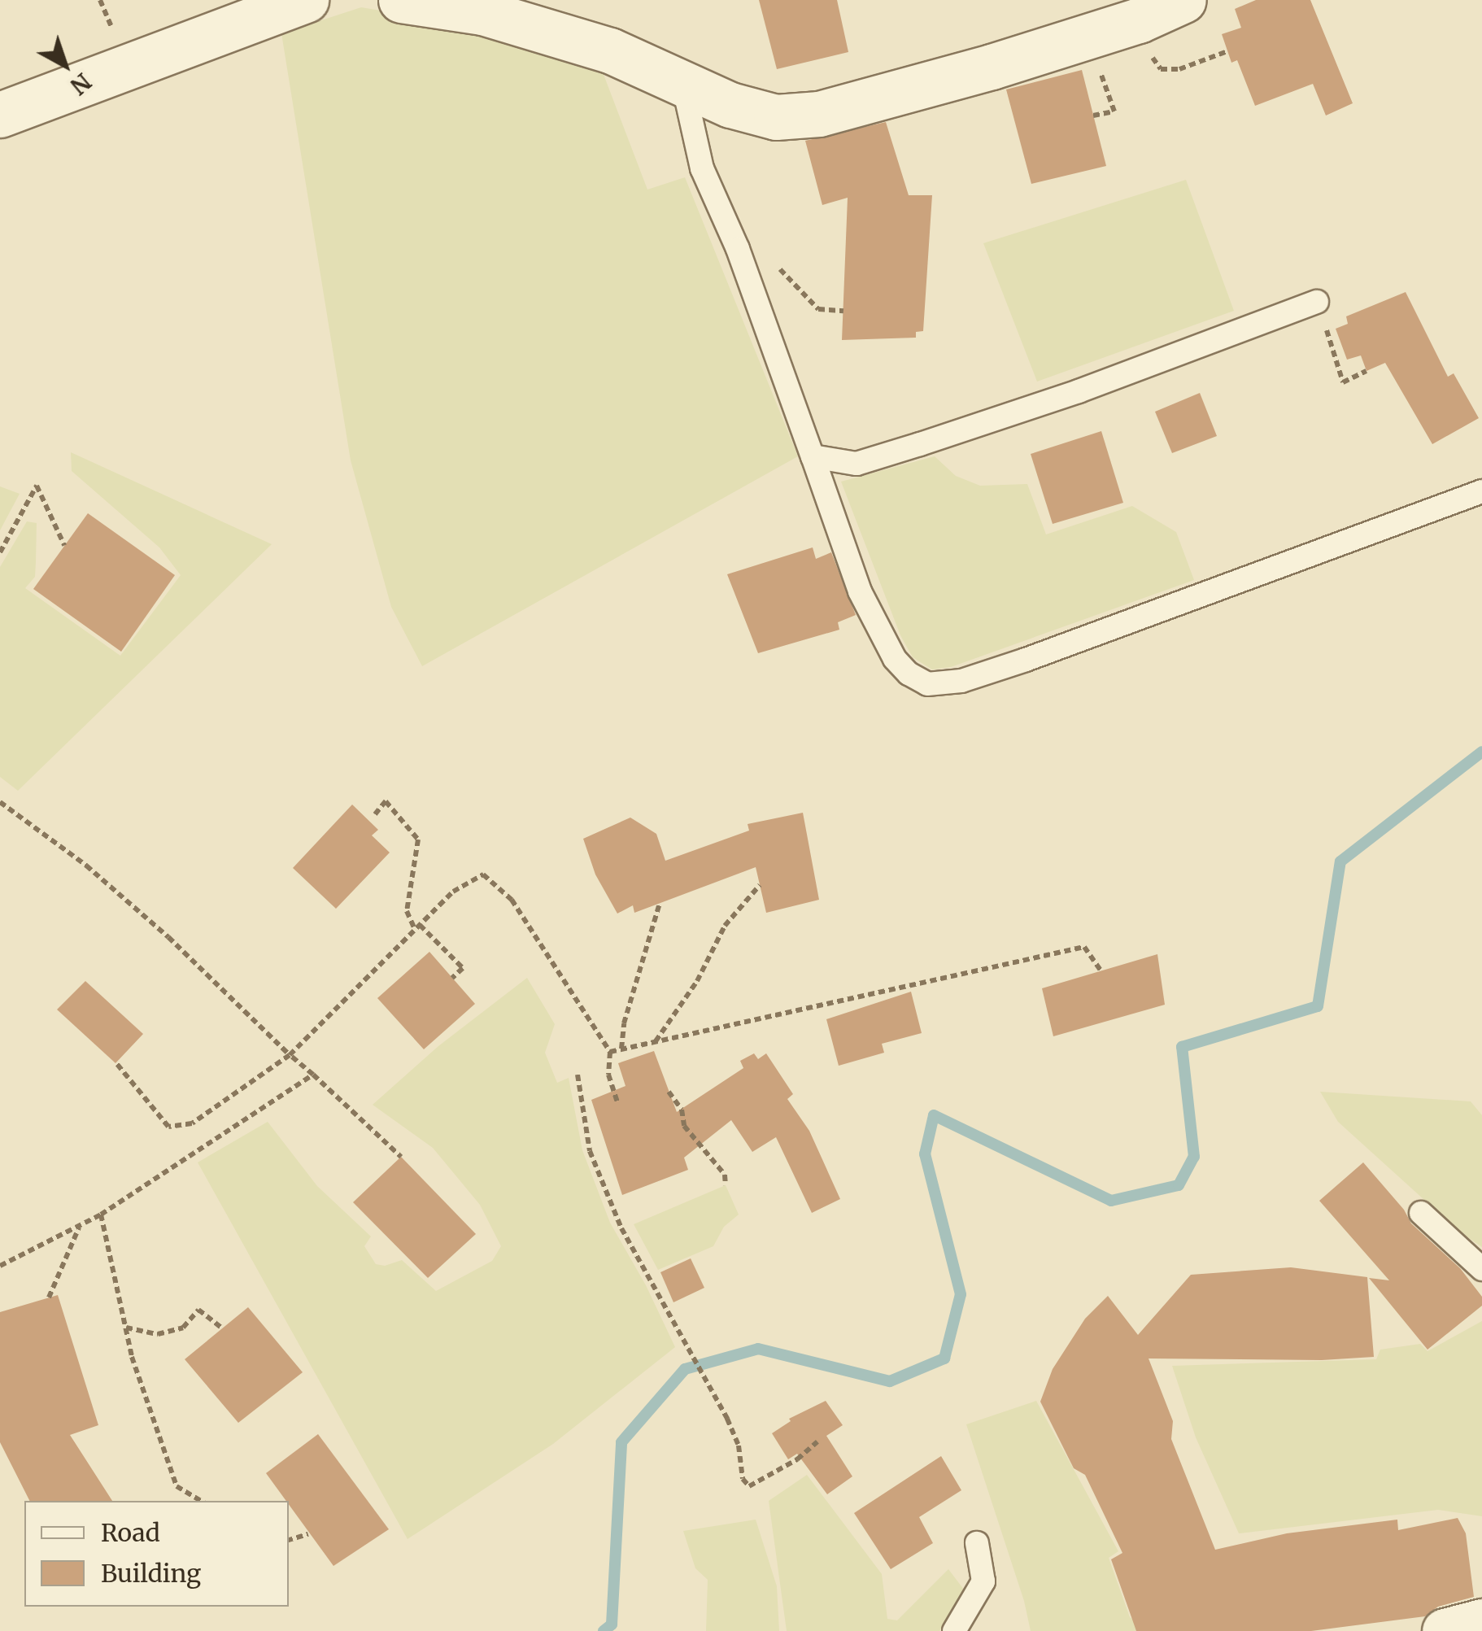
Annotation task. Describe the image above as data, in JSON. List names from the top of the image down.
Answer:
{
  "legend": ["Road", "Building"],
  "north": "bottom right"
}
